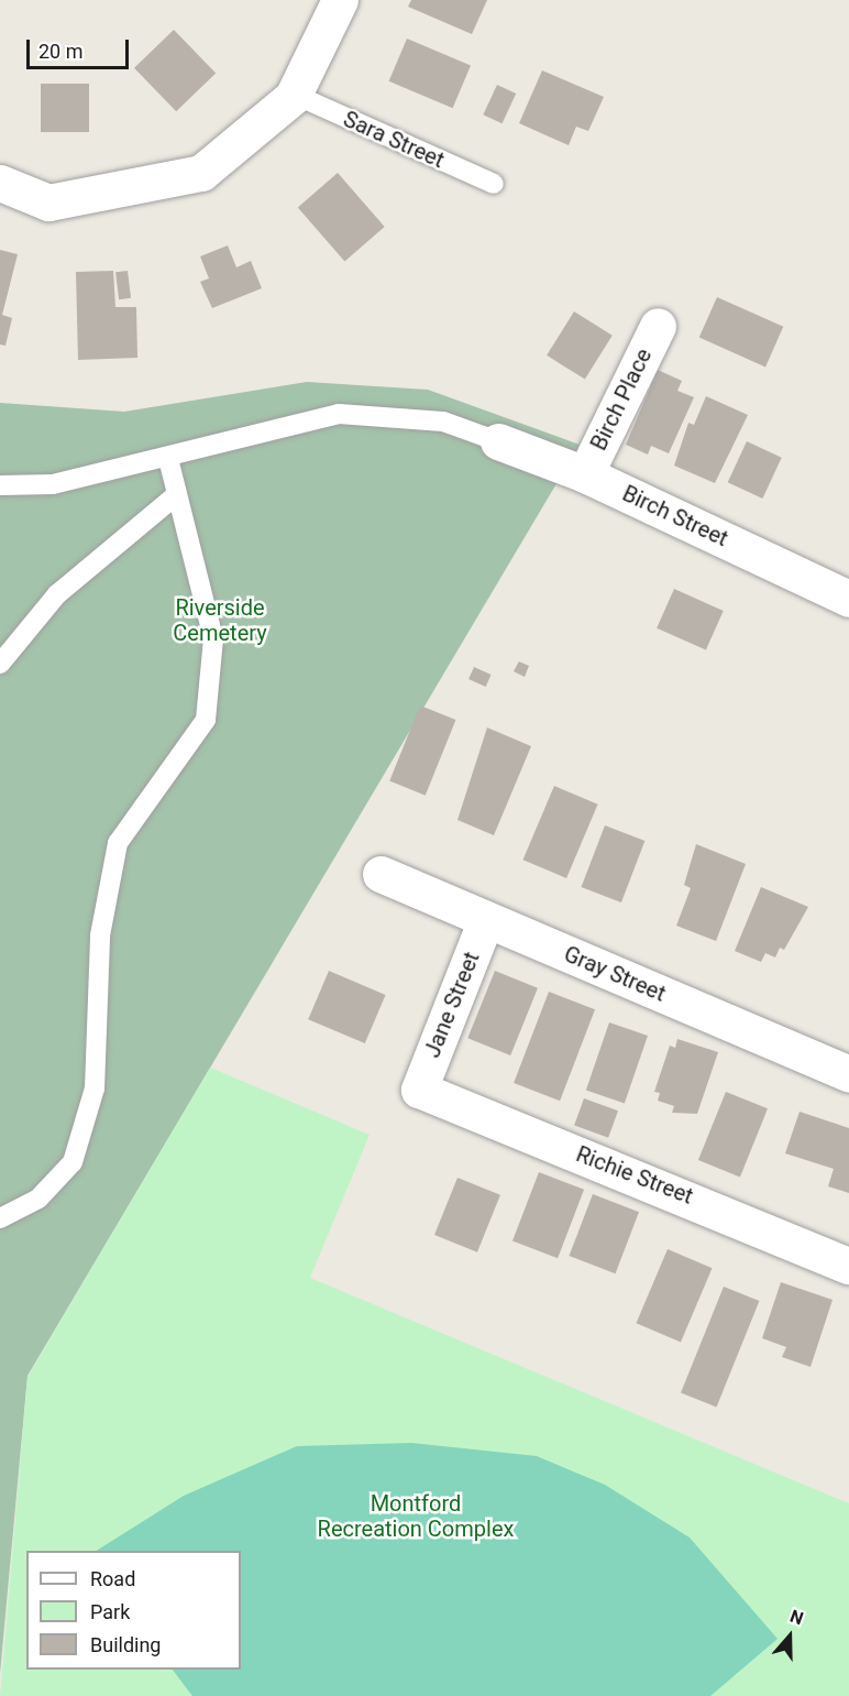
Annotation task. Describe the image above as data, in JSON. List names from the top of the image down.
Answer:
{
  "streets": {
    "street": [
      "Birch Place",
      "Birch Street",
      "Gray Street",
      "Jane Street",
      "Richie Street"
    ],
    "lane": ["Sara Street"]
  },
  "crossings": [
    ["Birch Place", "Birch Street"],
    ["Gray Street", "Jane Street"],
    ["Jane Street", "Richie Street"]
  ],
  "parks": ["Riverside Cemetery", "Montford Recreation Complex"],
  "legend": ["Road", "Park", "Building"],
  "scale_bar": "20 m",
  "north": "top"
}
